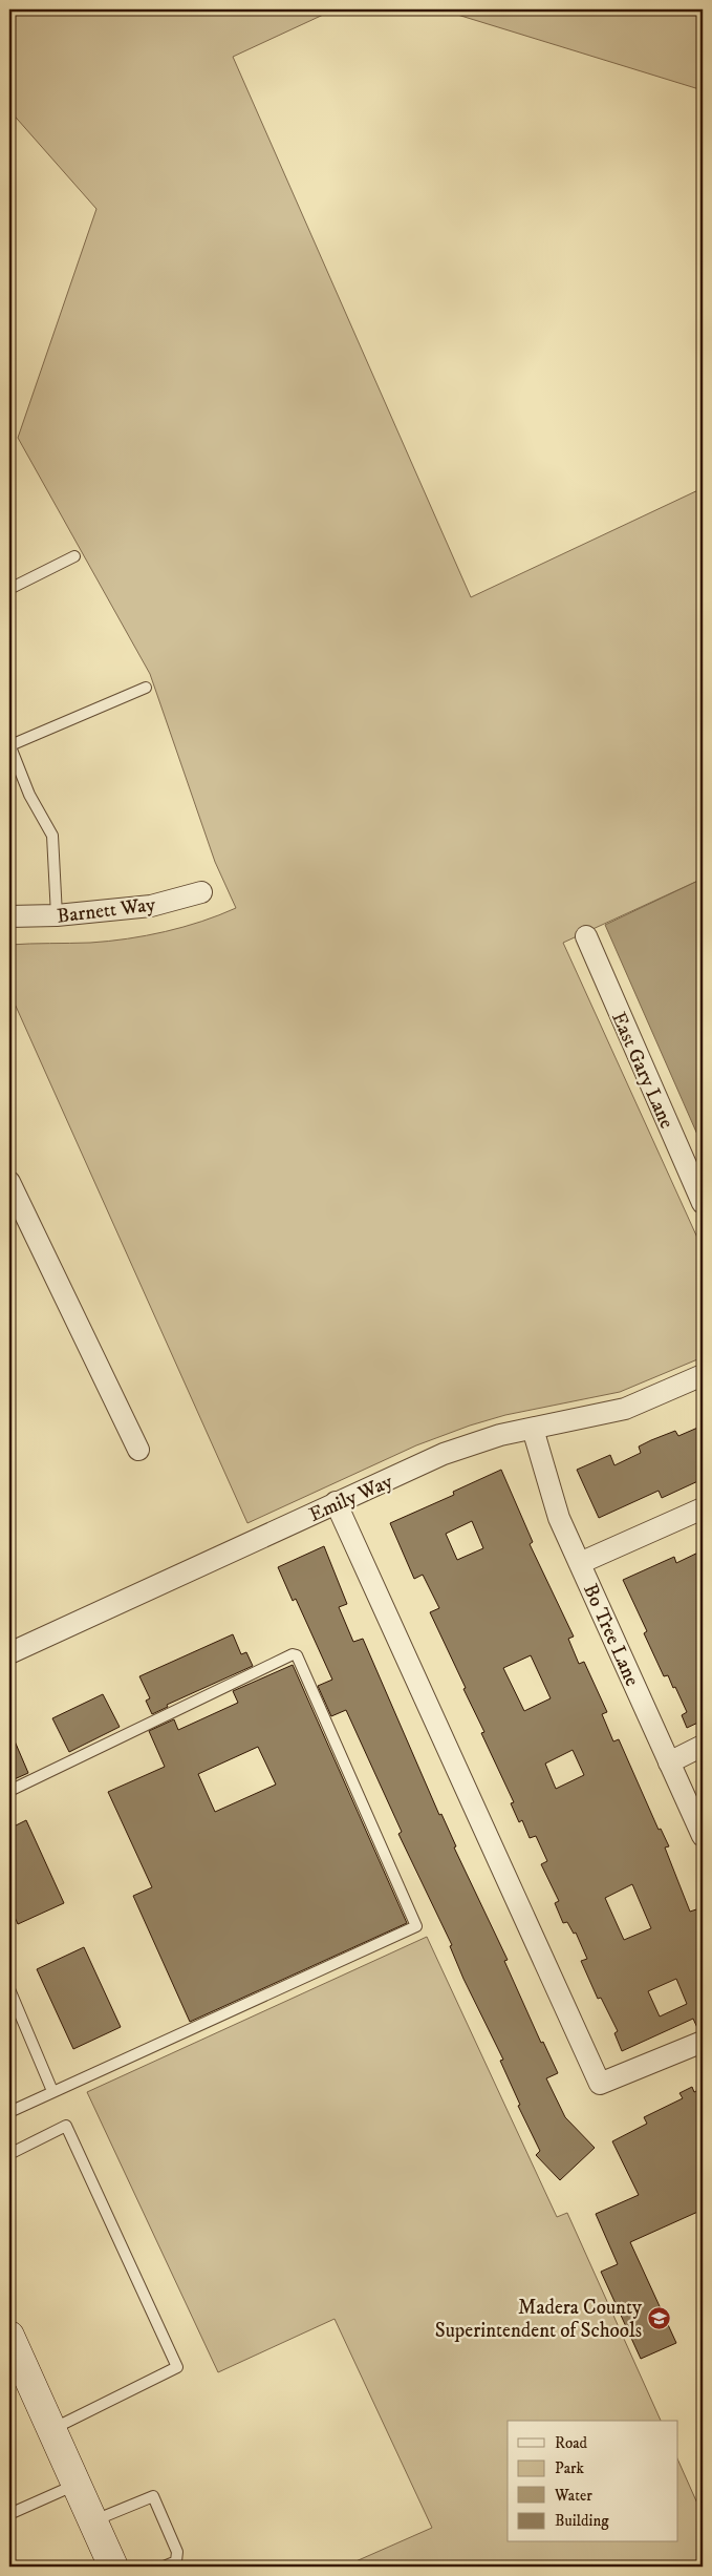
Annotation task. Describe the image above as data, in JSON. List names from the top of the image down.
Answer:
{
  "streets": {
    "street": [
      "Barnett Way",
      "East Gary Lane",
      "Emily Way",
      "Bo Tree Lane"
    ]
  },
  "crossings": [
    ["Emily Way", "Bo Tree Lane"]
  ],
  "places": {
    "school or university": ["Madera County Superintendent of Schools"]
  },
  "legend": [
    "Road",
    "Park",
    "Water",
    "Building"
  ]
}
